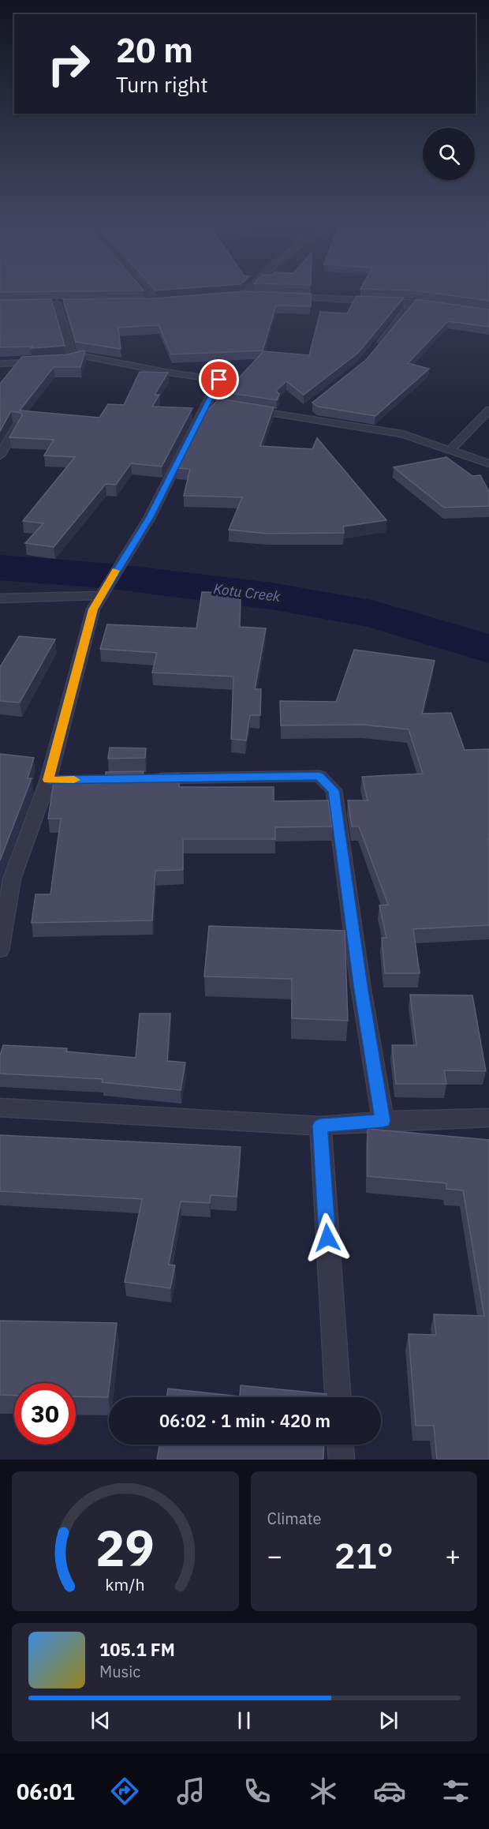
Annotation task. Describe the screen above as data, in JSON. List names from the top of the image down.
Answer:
{
  "water": ["Kotu Creek"],
  "page": {
    "turn": ["20 m", "Turn right"],
    "limit": "30",
    "trip": "06:02 · 1 min · 420 m",
    "tile": "Climate",
    "heat": ["−", "21°", "+"],
    "song": ["105.1 FM", "Music"],
    "tabs": "06:01",
    "gauge": ["29", "km/h"]
  }
}
